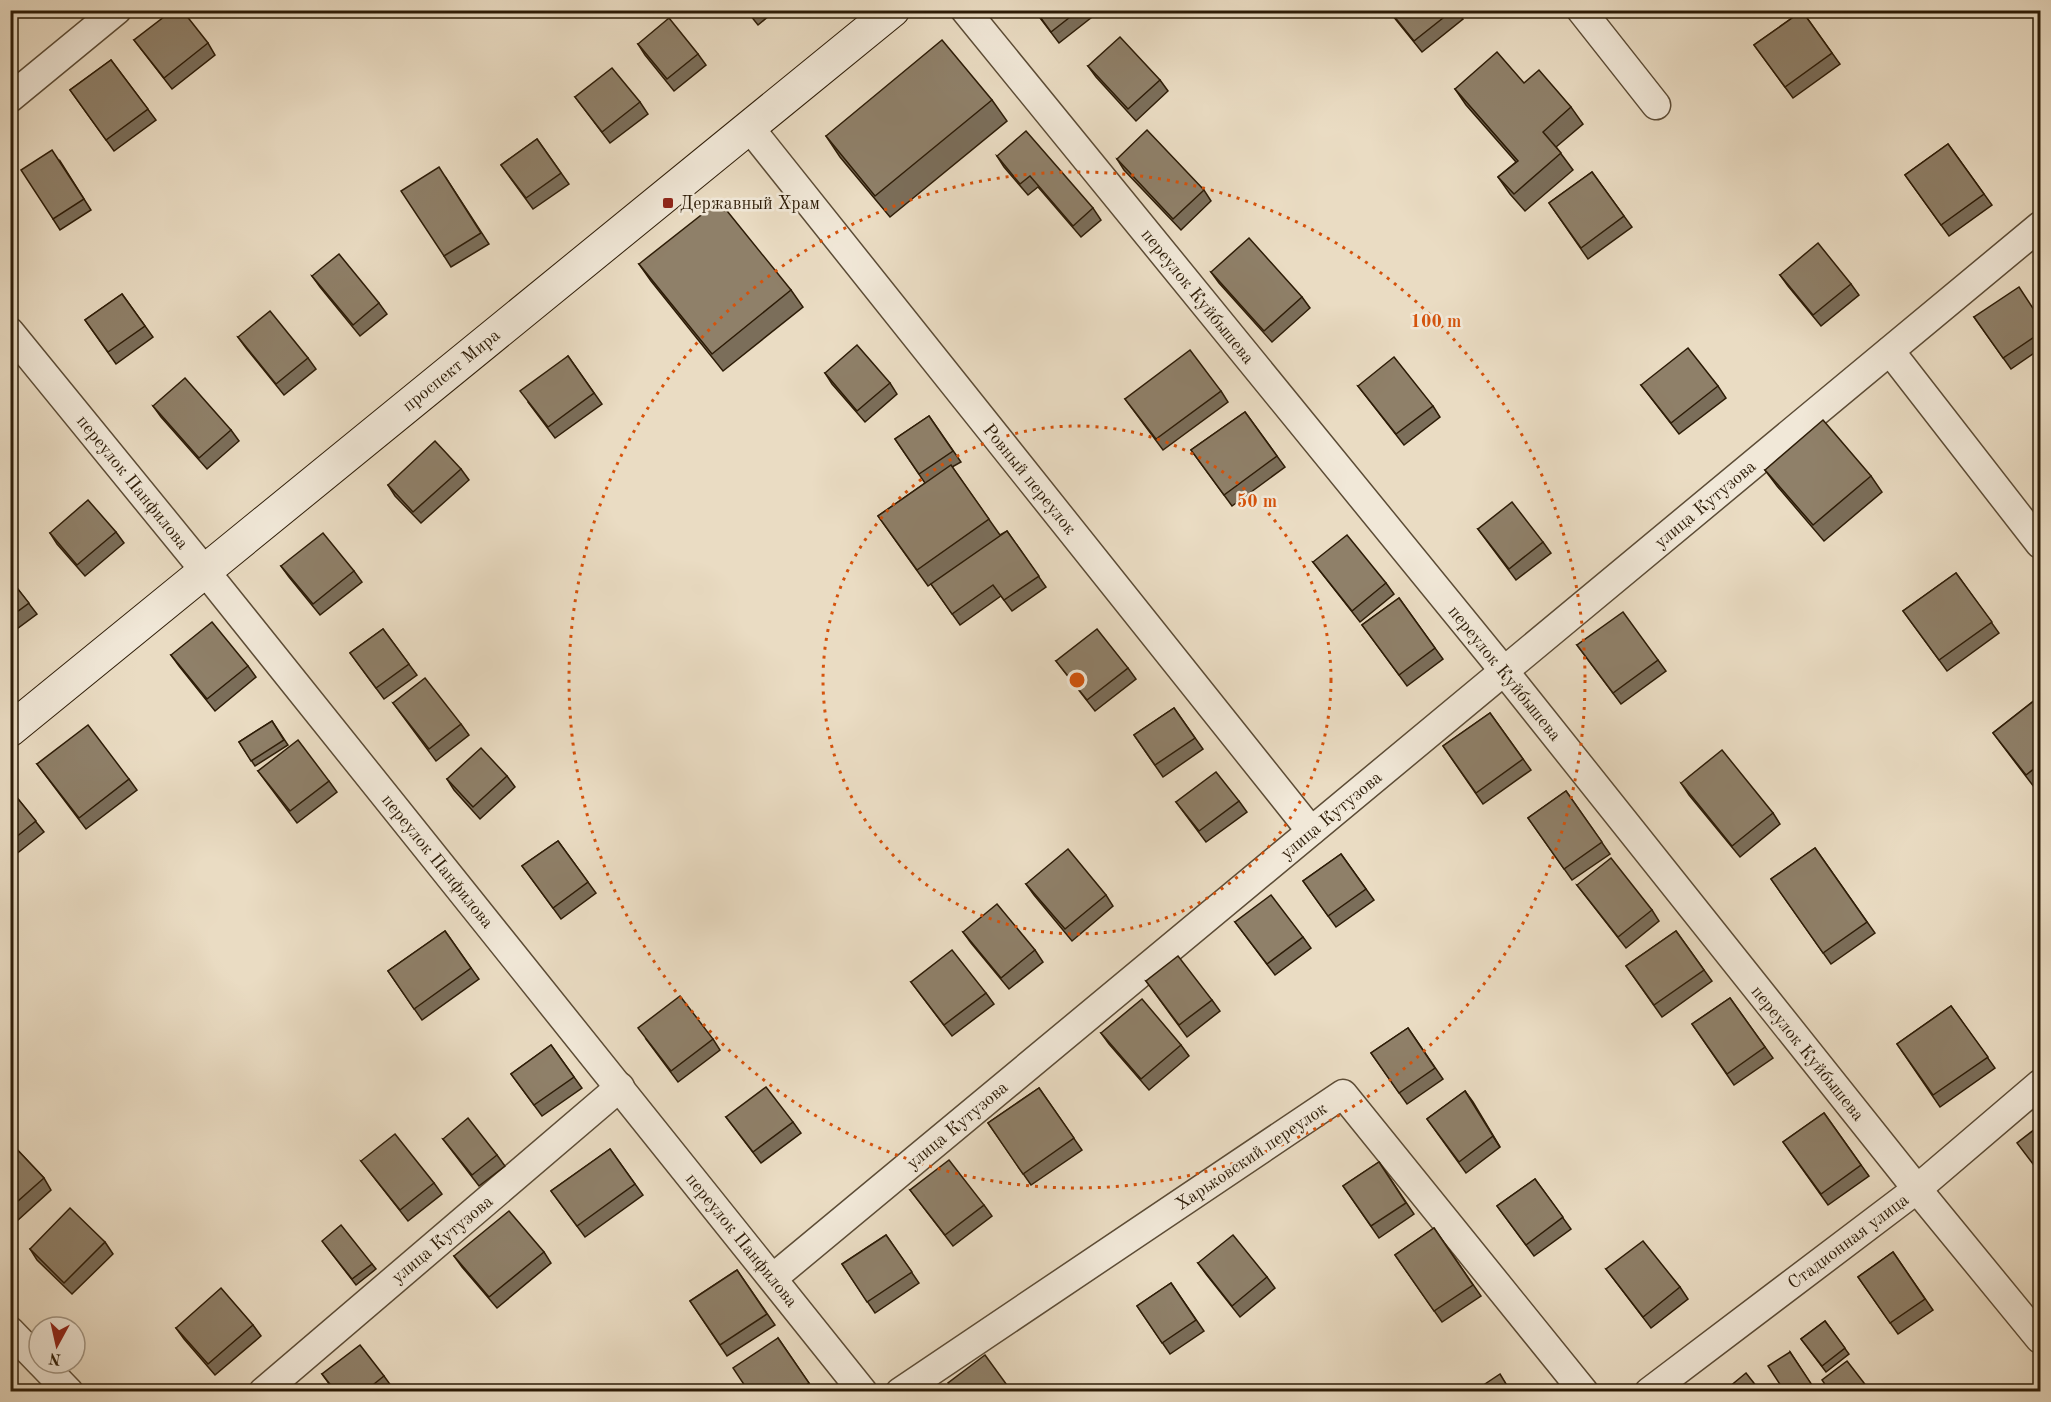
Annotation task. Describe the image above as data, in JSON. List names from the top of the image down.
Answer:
{
  "streets": {
    "main road": ["проспект Мира"],
    "street": [
      "переулок Куйбышева",
      "Ровный переулок",
      "переулок Панфилова",
      "улица Кутузова",
      "Харьковский переулок",
      "Стадионная улица"
    ]
  },
  "crossings": [
    ["переулок Куйбышева", "улица Кутузова"],
    ["переулок Куйбышева", "Стадионная улица"],
    ["проспект Мира", "Ровный переулок"],
    ["проспект Мира", "переулок Панфилова"],
    ["Ровный переулок", "улица Кутузова"],
    ["переулок Панфилова", "улица Кутузова"]
  ],
  "places": {
    "transit": ["Державный Храм"]
  },
  "north": "bottom",
  "rings": ["100 m", "50 m"]
}
